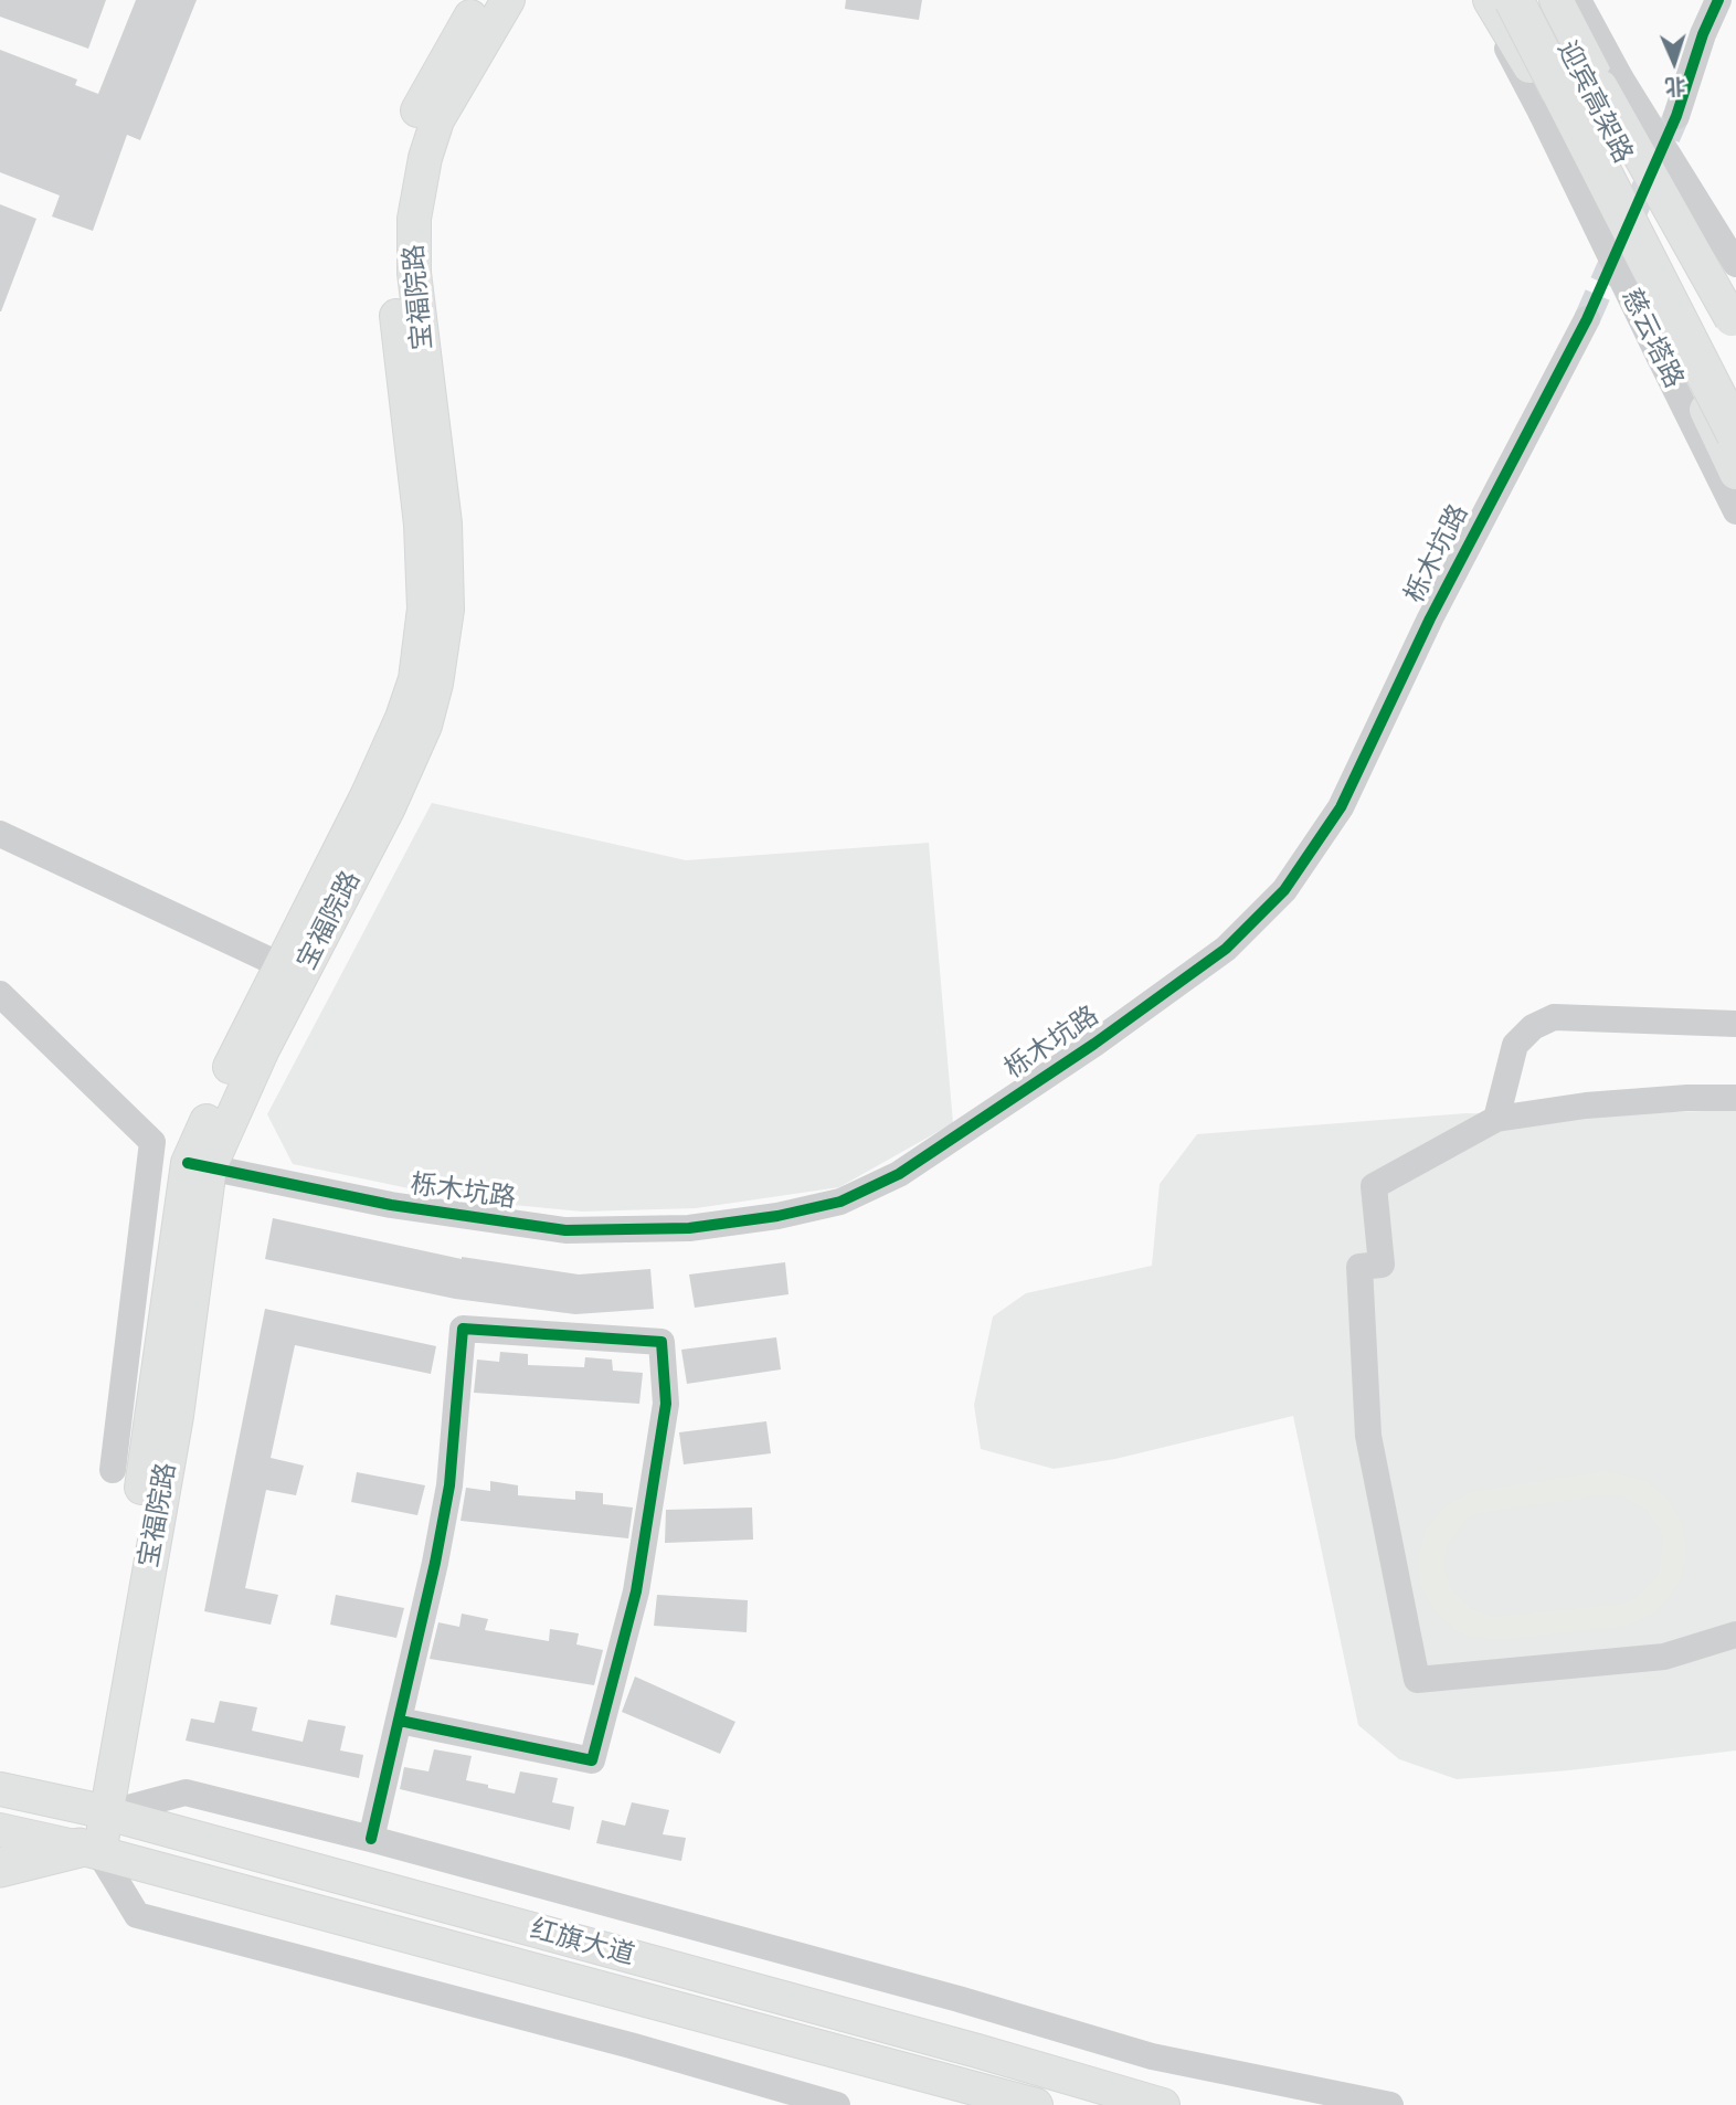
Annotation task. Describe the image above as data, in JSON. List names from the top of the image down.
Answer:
{
  "streets": {
    "highway": ["迎宾高架路"],
    "main road": ["宝福院路", "慈云塔路", "红旗大道"],
    "street": ["栎木坑路"]
  },
  "crossings": [
    ["宝福院路", "栎木坑路"],
    ["宝福院路", "红旗大道"]
  ],
  "north": "bottom"
}
